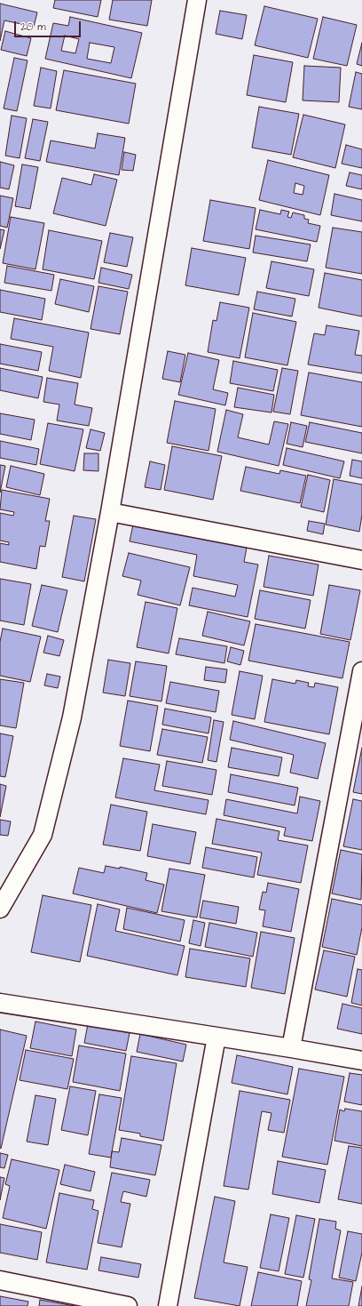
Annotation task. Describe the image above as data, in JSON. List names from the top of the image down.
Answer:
{
  "scale_bar": "20 m"
}
